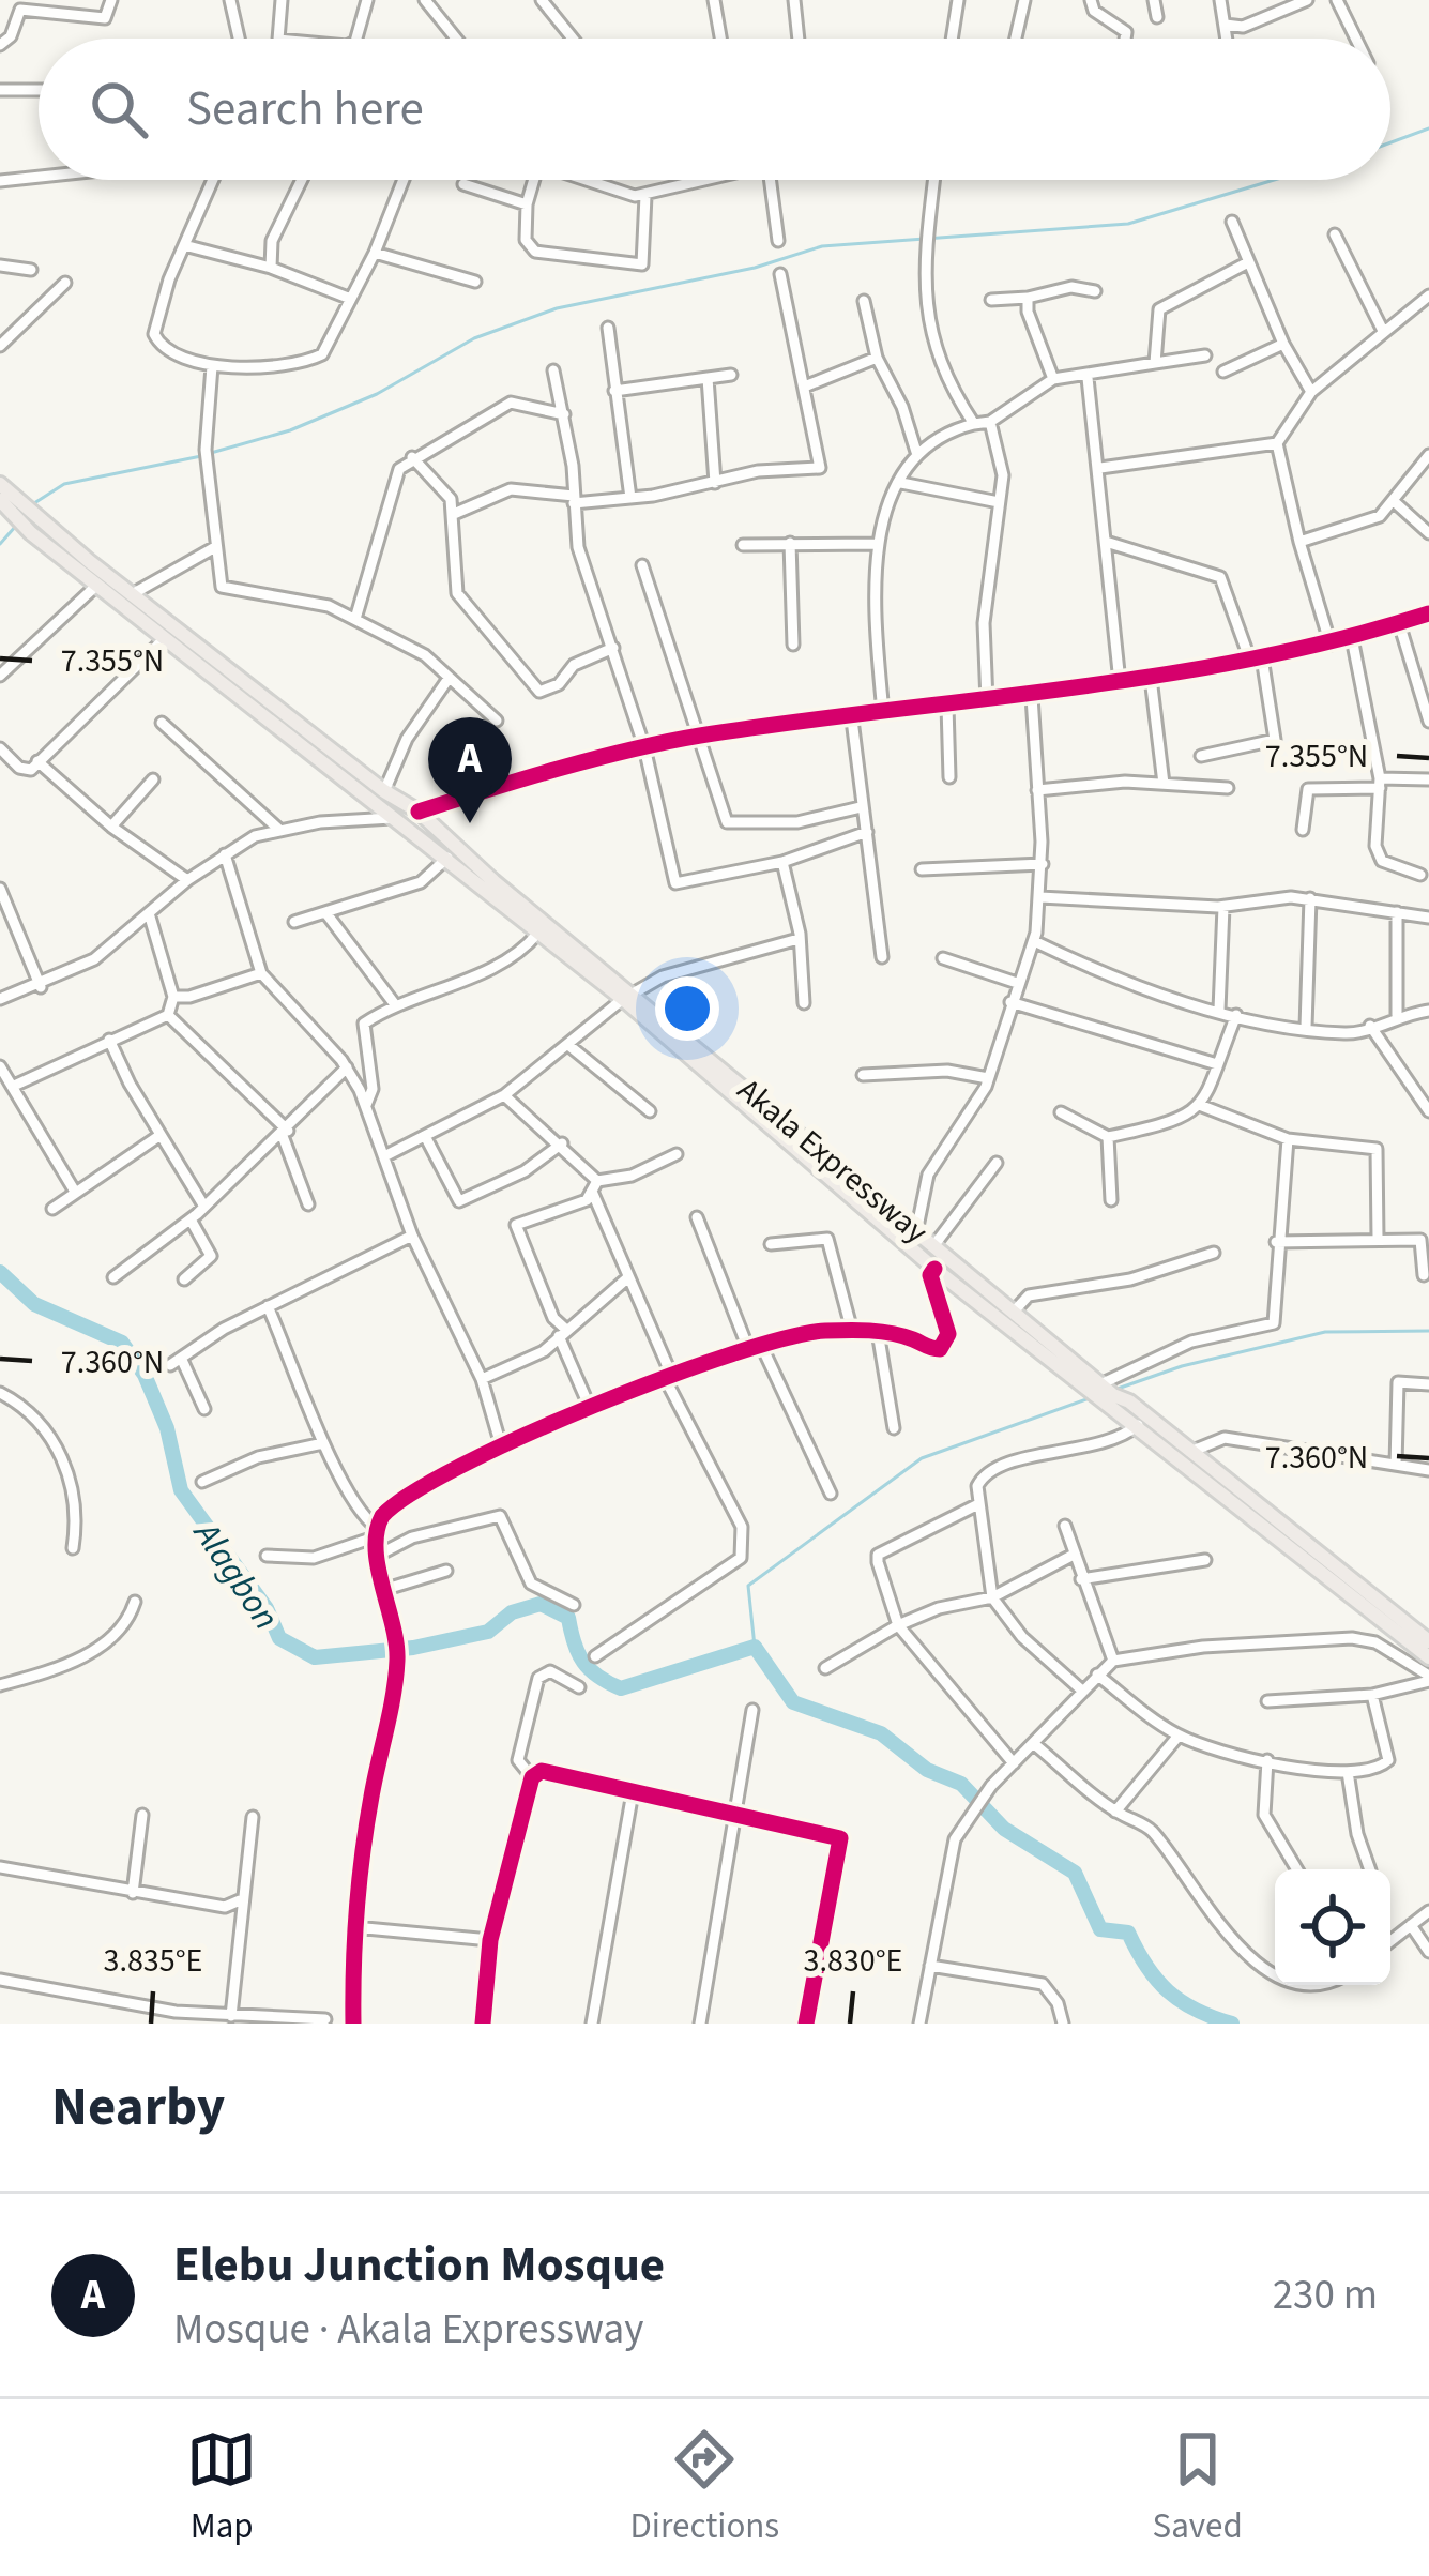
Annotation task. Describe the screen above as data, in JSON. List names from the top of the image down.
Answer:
{
  "streets": {
    "main road": ["Akala Expressway"]
  },
  "water": ["Alagbon"],
  "page": {
    "search": "Search here",
    "pins": "A",
    "heading": "Nearby",
    "list": [
      {
        "mark": "A",
        "name": "Elebu Junction Mosque",
        "note": "Mosque · Akala Expressway",
        "value": "230 m"
      }
    ],
    "nav": ["Map", "Directions", "Saved"]
  },
  "coordinates": [
    "7.355°N",
    "7.360°N",
    "3.835°E",
    "3.830°E"
  ]
}
